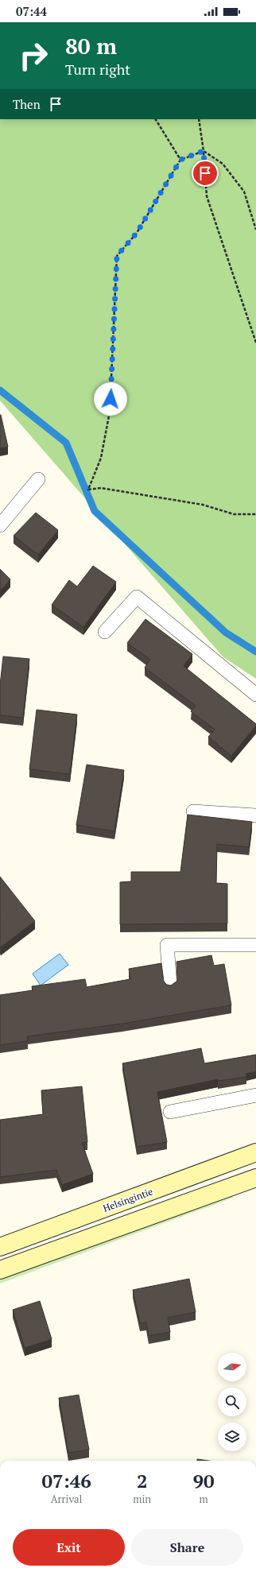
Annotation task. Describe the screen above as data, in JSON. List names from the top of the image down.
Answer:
{
  "streets": {
    "main road": ["Helsingintie"]
  },
  "north": "right",
  "page": {
    "status": "07:44",
    "turn": ["80 m", "Turn right"],
    "then": "Then",
    "eta": [
      "07:46",
      "Arrival",
      "2",
      "min",
      "90",
      "m"
    ],
    "buttons": ["Exit", "Share"]
  }
}
